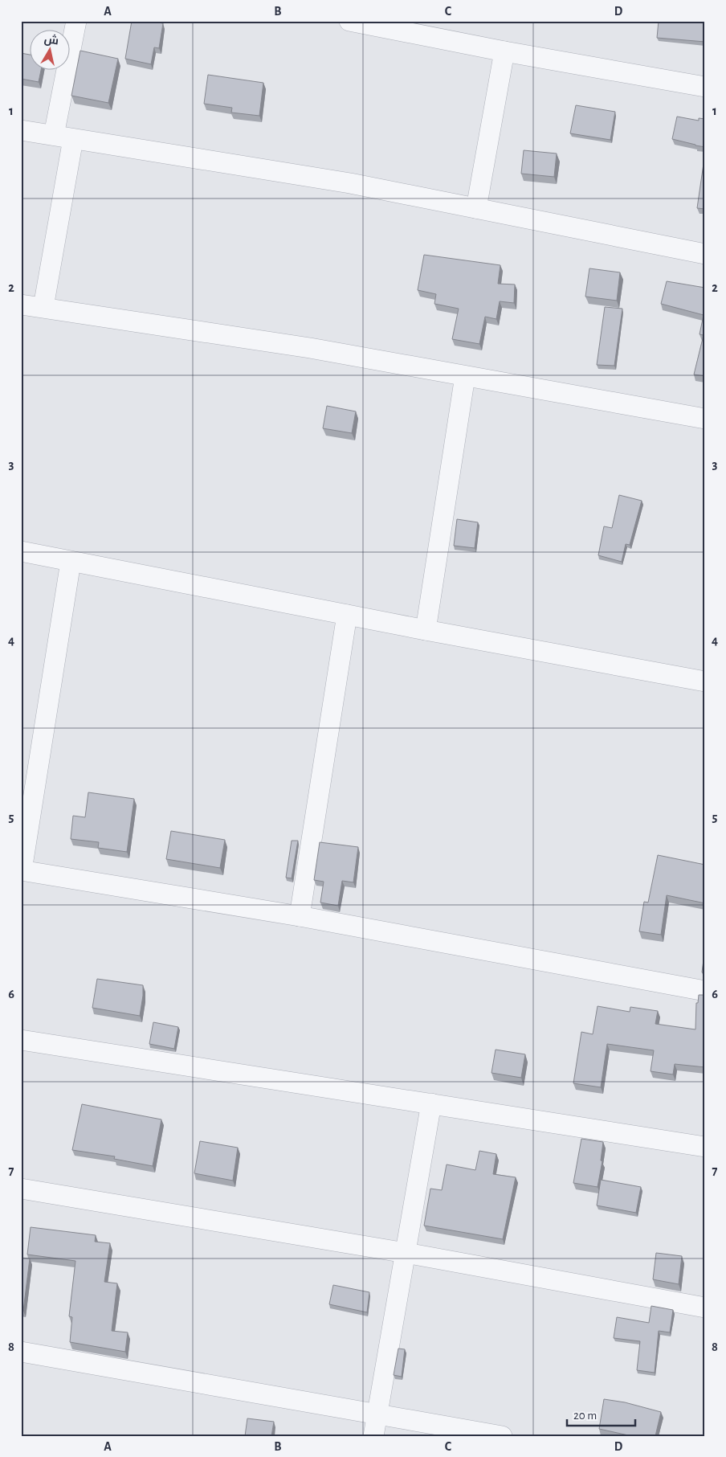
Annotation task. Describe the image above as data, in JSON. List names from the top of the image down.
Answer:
{
  "scale_bar": "20 m",
  "north": "top",
  "grid": {
    "columns": [
      "A",
      "B",
      "C",
      "D"
    ],
    "rows": [
      "1",
      "2",
      "3",
      "4",
      "5",
      "6",
      "7",
      "8"
    ]
  }
}
